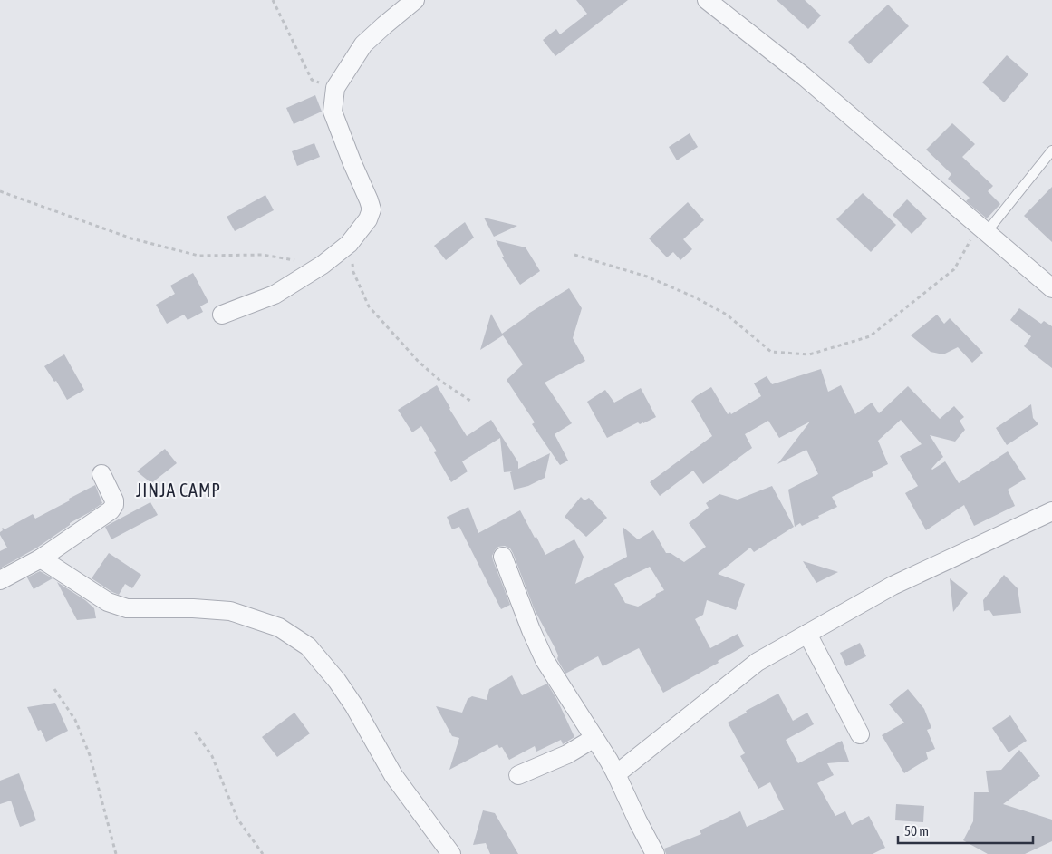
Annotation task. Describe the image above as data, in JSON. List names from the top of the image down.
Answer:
{
  "districts": ["JINJA CAMP"],
  "scale_bar": "50 m"
}
